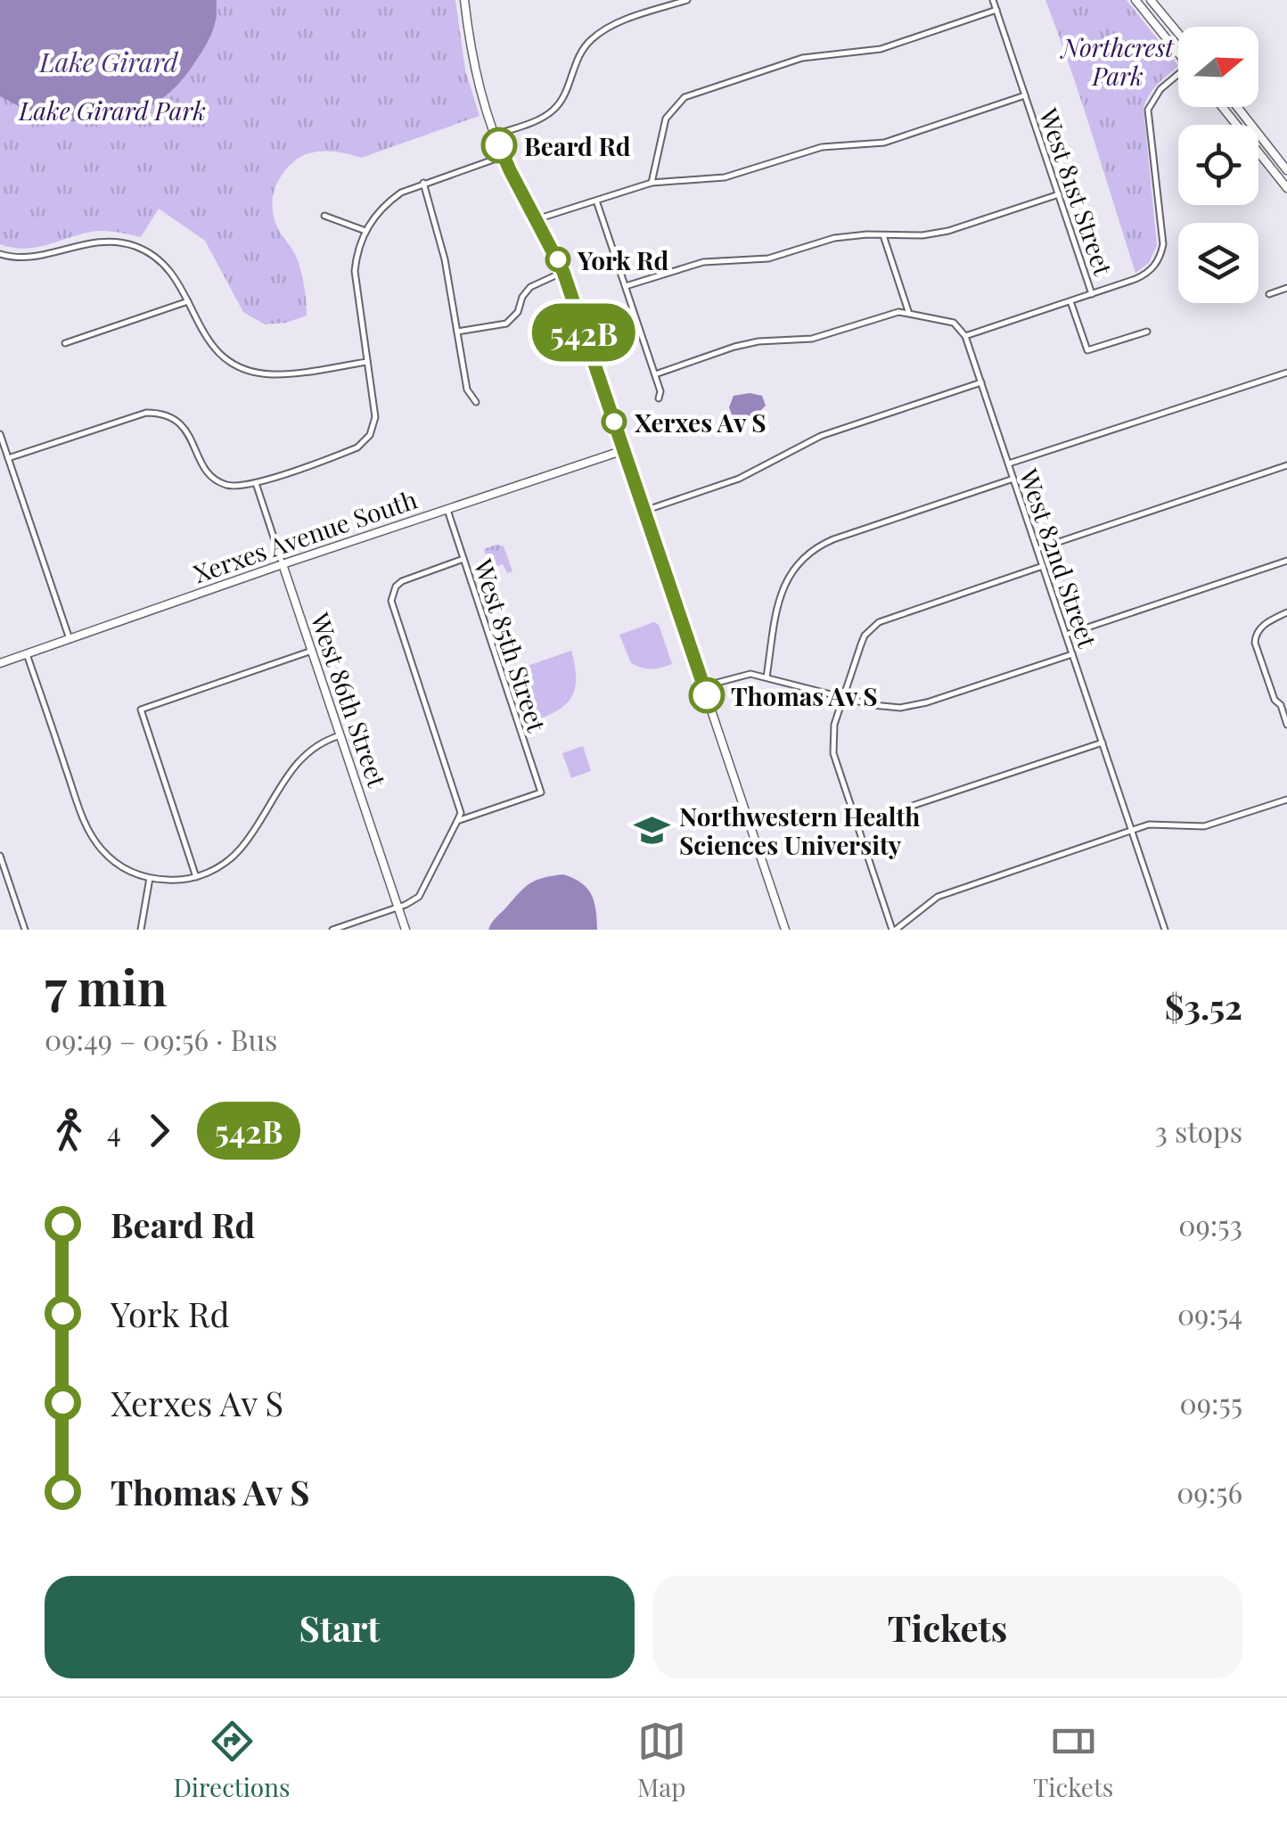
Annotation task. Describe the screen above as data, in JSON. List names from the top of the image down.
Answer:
{
  "streets": {
    "street": [
      "West 81st Street",
      "Xerxes Avenue South",
      "West 82nd Street",
      "West 85th Street",
      "West 86th Street"
    ]
  },
  "crossings": [
    ["Xerxes Avenue South", "West 85th Street"],
    ["Xerxes Avenue South", "West 86th Street"]
  ],
  "water": ["Lake Girard"],
  "parks": ["Northcrest Park", "Lake Girard Park"],
  "places": {
    "other": [
      "Beard Rd",
      "York Rd",
      "Xerxes Av S",
      "Thomas Av S"
    ],
    "school or university": ["Northwestern Health Sciences University"]
  },
  "lines": ["bus line 542B"],
  "north": "right",
  "page": {
    "on_map": "542B",
    "heading": ["7 min", "09:49 – 09:56 · Bus", "$3.52"],
    "legs": ["4", "542B", "3 stops"],
    "list": [
      {
        "name": "Beard Rd",
        "value": "09:53"
      },
      {
        "name": "York Rd",
        "value": "09:54"
      },
      {
        "name": "Xerxes Av S",
        "value": "09:55"
      },
      {
        "name": "Thomas Av S",
        "value": "09:56"
      }
    ],
    "buttons": ["Start", "Tickets"],
    "tabs": ["Directions", "Map", "Tickets"]
  }
}
